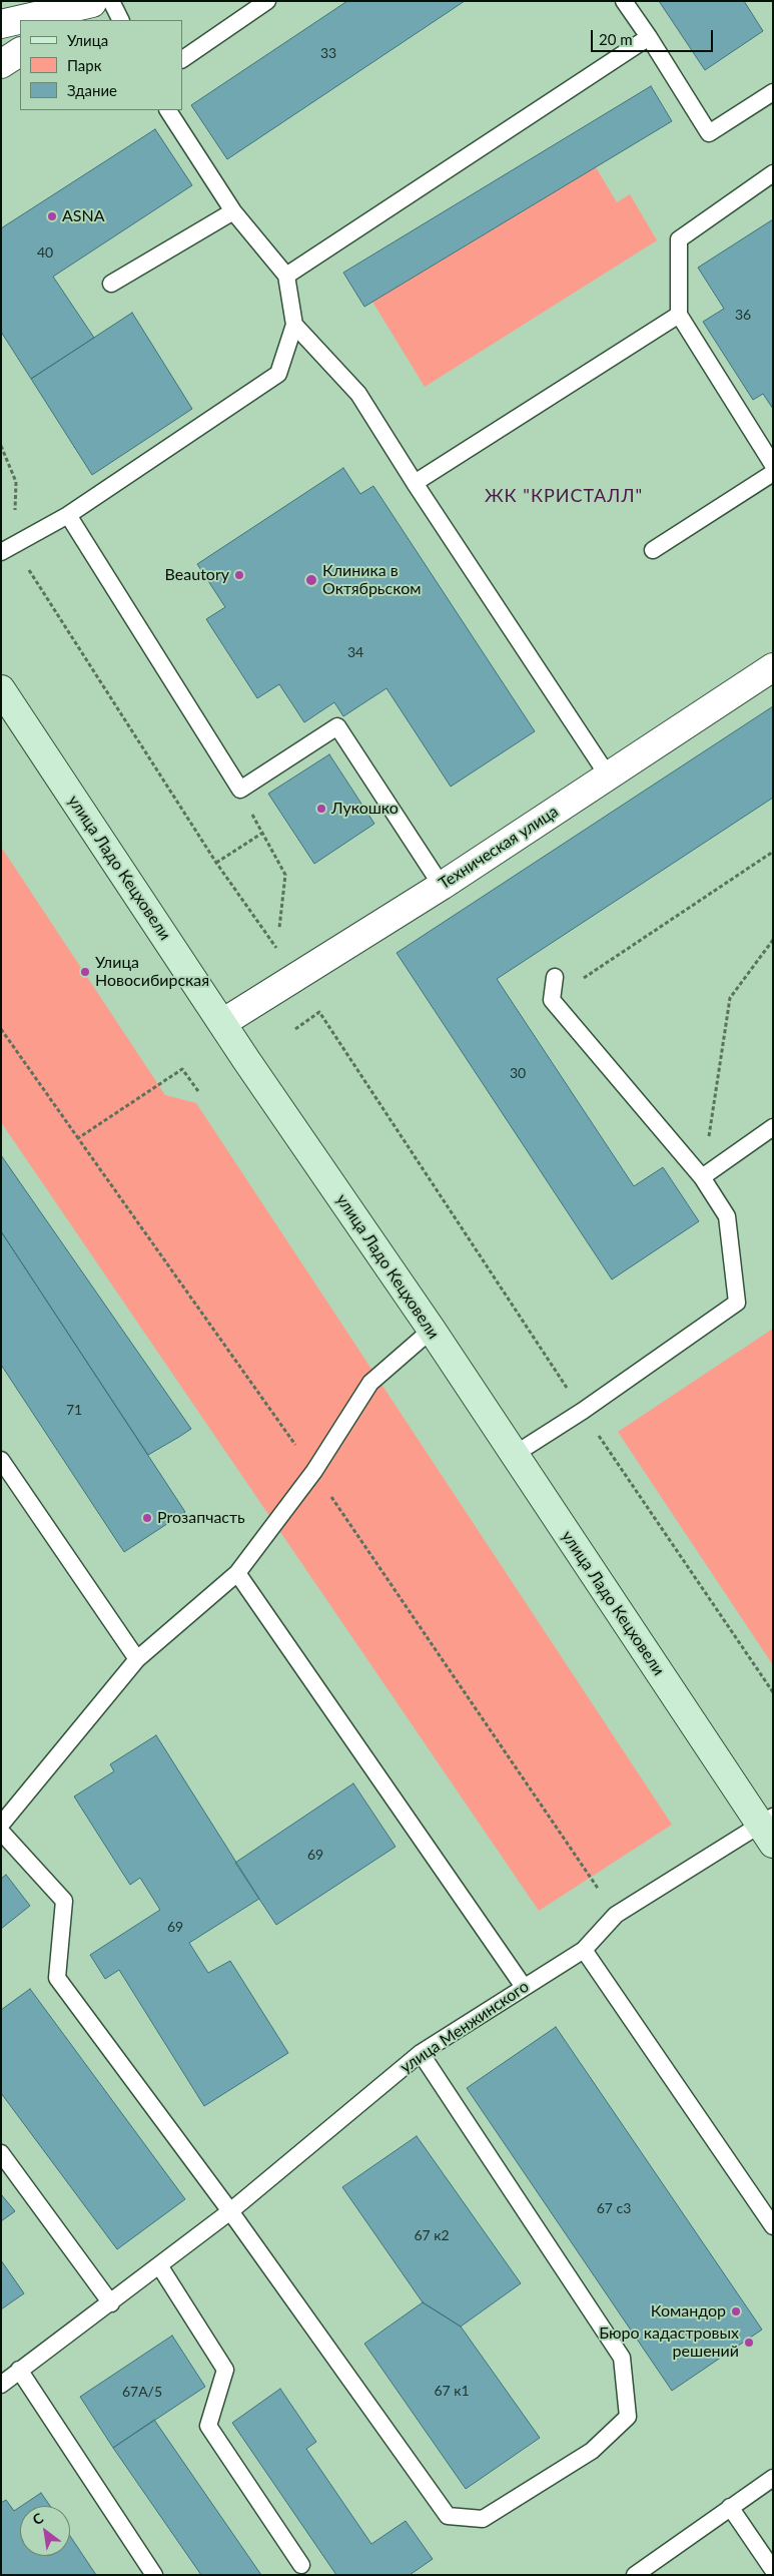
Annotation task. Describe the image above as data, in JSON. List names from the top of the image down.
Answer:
{
  "streets": {
    "main road": ["улица Ладо Кецховели"],
    "street": ["Техническая улица"],
    "lane": ["улица Менжинского"]
  },
  "crossings": [
    ["Техническая улица", "улица Ладо Кецховели"],
    ["улица Ладо Кецховели", "улица Менжинского"]
  ],
  "districts": ["ЖК \"КРИСТАЛЛ\""],
  "places": [
    "ASNA",
    "Beautory",
    "Клиника в Октябрьском",
    "Лукошко",
    "Улица Новосибирская",
    "Proзапчасть",
    "Командор",
    "Бюро кадастровых решений"
  ],
  "house_numbers": [
    "33",
    "40",
    "36",
    "34",
    "30",
    "71",
    "69",
    "69",
    "67 с3",
    "67 к2",
    "67 к1",
    "67А/5"
  ],
  "legend": ["Улица", "Парк", "Здание"],
  "scale_bar": "20 m",
  "north": "top left"
}
